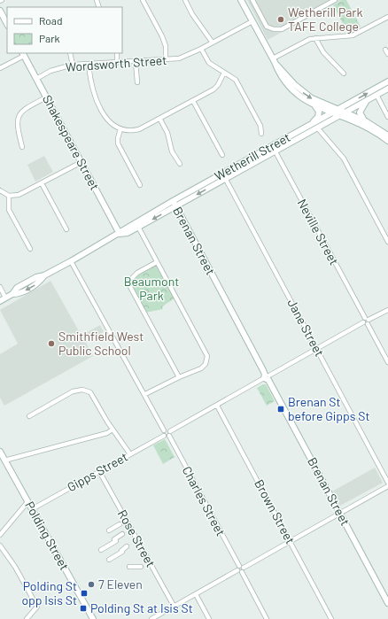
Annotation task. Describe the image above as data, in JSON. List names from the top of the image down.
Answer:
{
  "streets": {
    "main road": [
      "Shakespeare Street",
      "Wetherill Street",
      "Brenan Street",
      "Polding Street"
    ],
    "street": [
      "Wordsworth Street",
      "Neville Street",
      "Jane Street",
      "Gipps Street",
      "Charles Street",
      "Brown Street",
      "Rose Street"
    ]
  },
  "crossings": [
    ["Wordsworth Street", "Shakespeare Street"],
    ["Shakespeare Street", "Wetherill Street"],
    ["Wetherill Street", "Neville Street"],
    ["Wetherill Street", "Brenan Street"],
    ["Wetherill Street", "Jane Street"],
    ["Gipps Street", "Polding Street"],
    ["Gipps Street", "Rose Street"]
  ],
  "parks": ["Beaumont Park"],
  "places": {
    "other": ["Wetherill Park TAFE College", "Smithfield West Public School", "7 Eleven"],
    "transit": ["Brenan St before Gipps St", "Polding St opp Isis St", "Polding St at Isis St"]
  },
  "legend": ["Road", "Park"]
}
